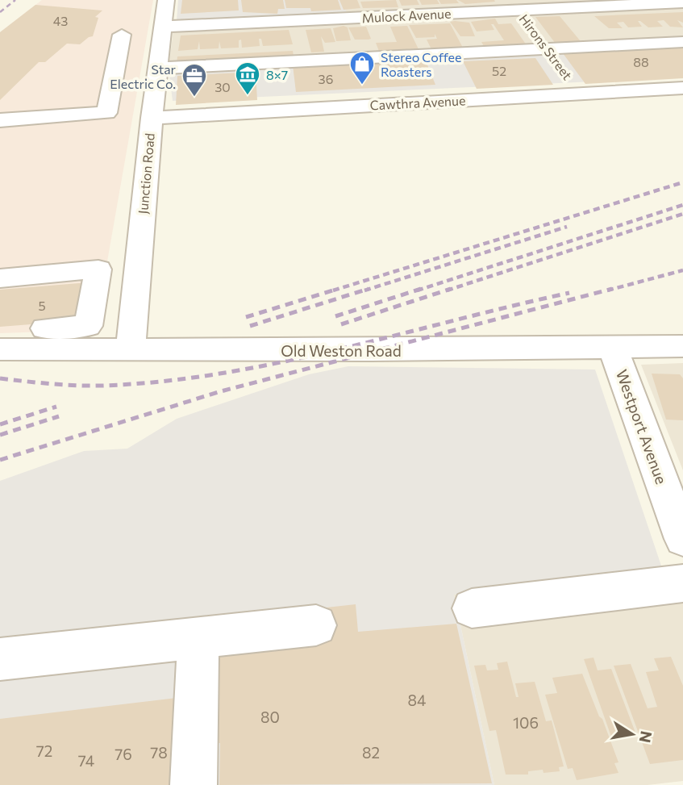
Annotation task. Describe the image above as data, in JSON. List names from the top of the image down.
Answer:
{
  "streets": {
    "street": [
      "Mulock Avenue",
      "Hirons Street",
      "Cawthra Avenue",
      "Junction Road",
      "Old Weston Road",
      "Westport Avenue"
    ]
  },
  "crossings": [
    ["Mulock Avenue", "Hirons Street"],
    ["Mulock Avenue", "Junction Road"],
    ["Cawthra Avenue", "Junction Road"],
    ["Junction Road", "Old Weston Road"],
    ["Old Weston Road", "Westport Avenue"]
  ],
  "places": {
    "shop": ["Stereo Coffee Roasters"],
    "museum": ["8×7"],
    "office": ["Star Electric Co."]
  },
  "house_numbers": [
    "43",
    "88",
    "52",
    "36",
    "30",
    "5",
    "84",
    "80",
    "106",
    "72",
    "78",
    "82",
    "76",
    "74"
  ],
  "north": "right"
}
